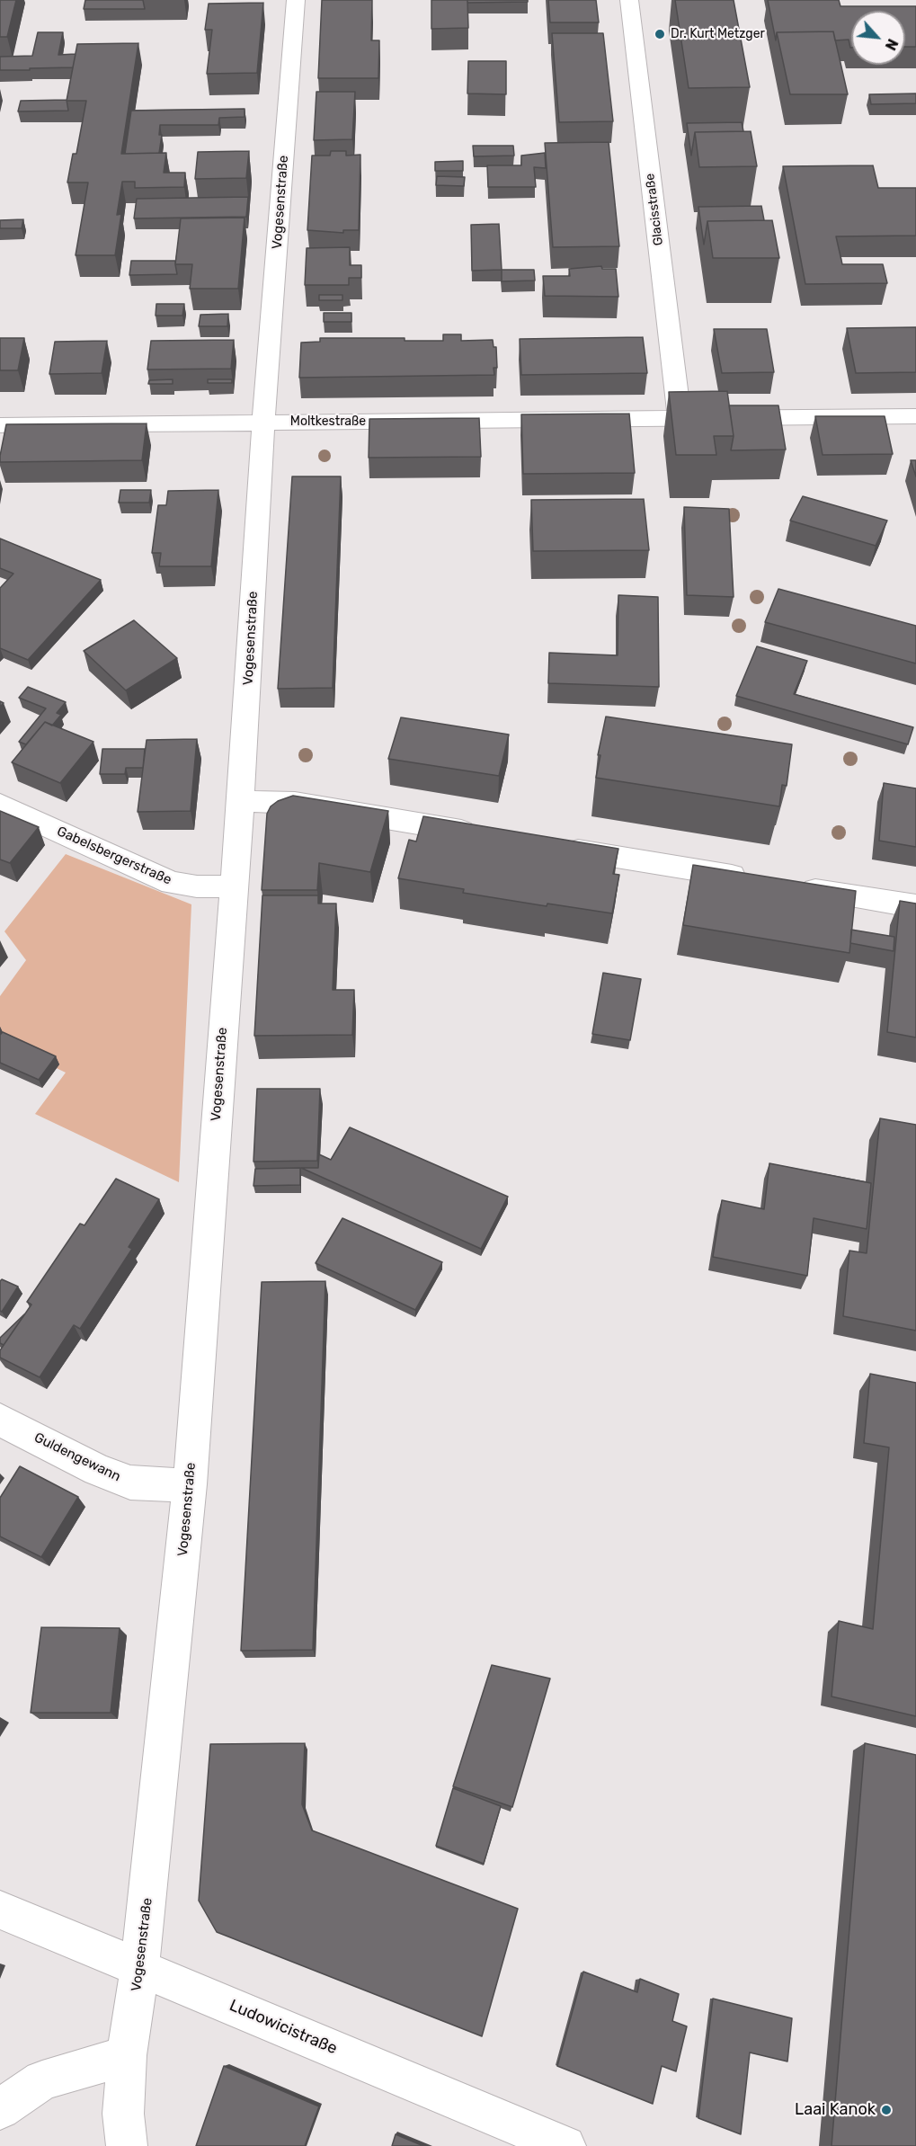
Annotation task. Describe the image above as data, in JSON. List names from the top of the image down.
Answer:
{
  "streets": {
    "street": [
      "Vogesenstraße",
      "Glacisstraße",
      "Moltkestraße",
      "Gabelsbergerstraße",
      "Guldengewann",
      "Ludowicistraße"
    ]
  },
  "crossings": [
    ["Vogesenstraße", "Moltkestraße"],
    ["Vogesenstraße", "Gabelsbergerstraße"],
    ["Vogesenstraße", "Guldengewann"],
    ["Vogesenstraße", "Ludowicistraße"],
    ["Glacisstraße", "Moltkestraße"]
  ],
  "places": ["Dr. Kurt Metzger", "Laai Kanok"],
  "north": "bottom right"
}
